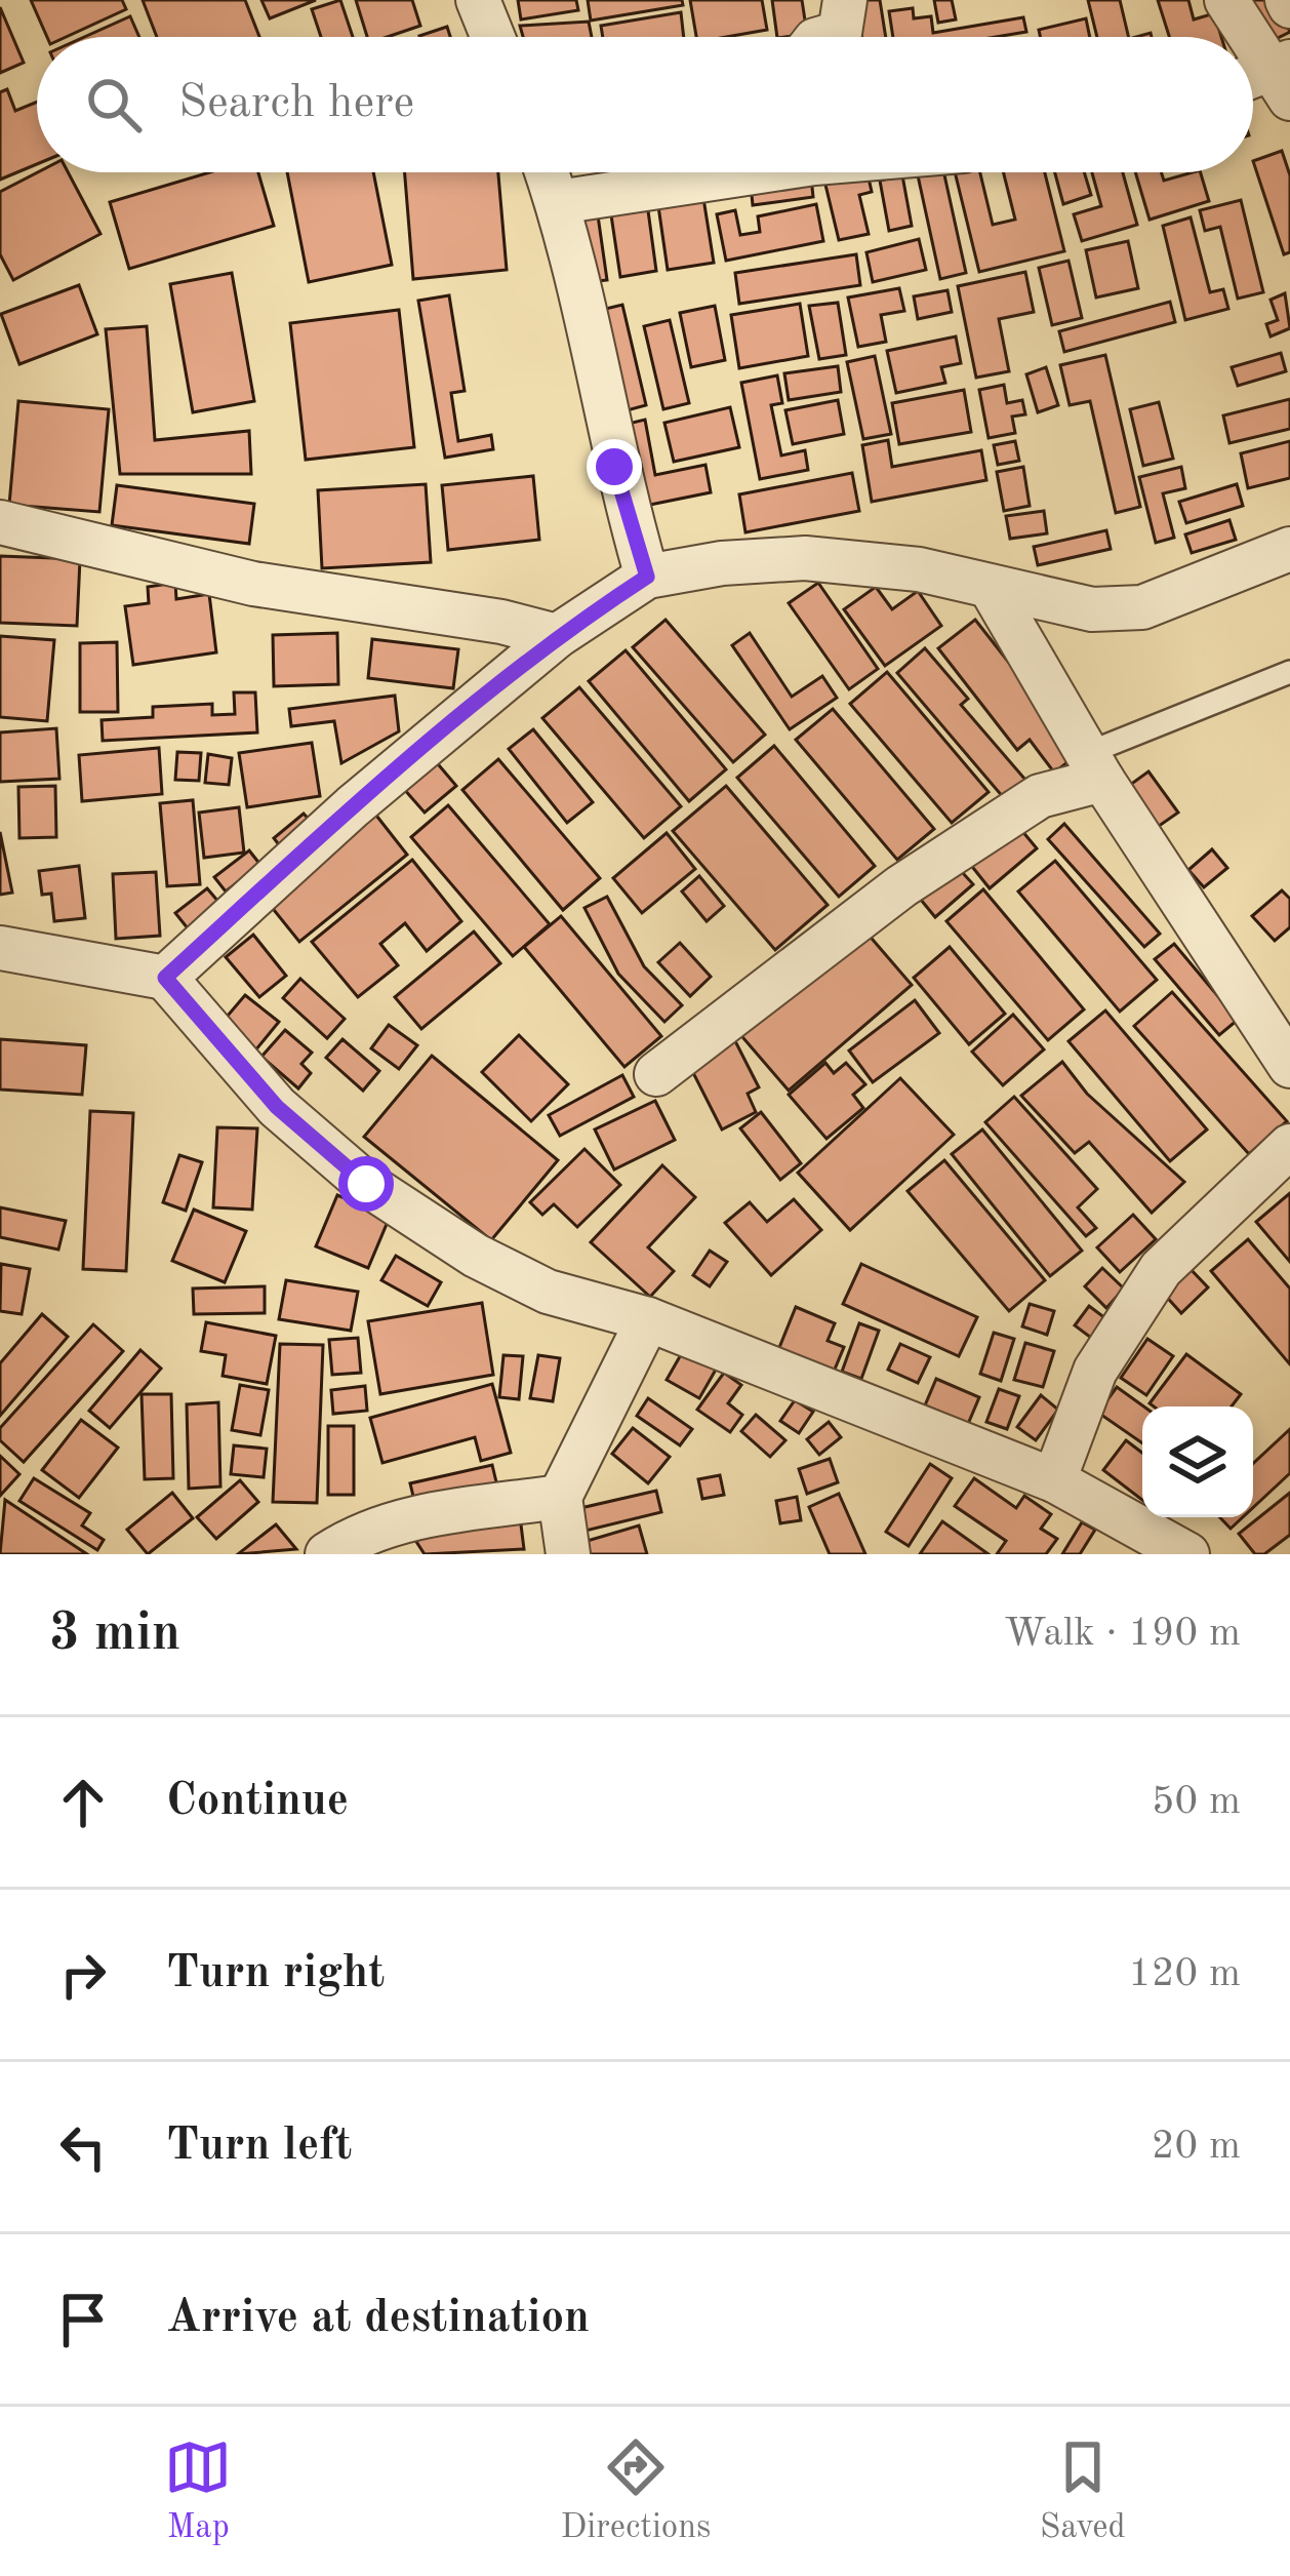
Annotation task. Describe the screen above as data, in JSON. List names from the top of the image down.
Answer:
{
  "page": {
    "search": "Search here",
    "heading": ["3 min", "Walk · 190 m"],
    "list": [
      ["Continue", "50 m"],
      ["Turn right", "120 m"],
      ["Turn left", "20 m"],
      "Arrive at destination"
    ],
    "nav": ["Map", "Directions", "Saved"]
  }
}
